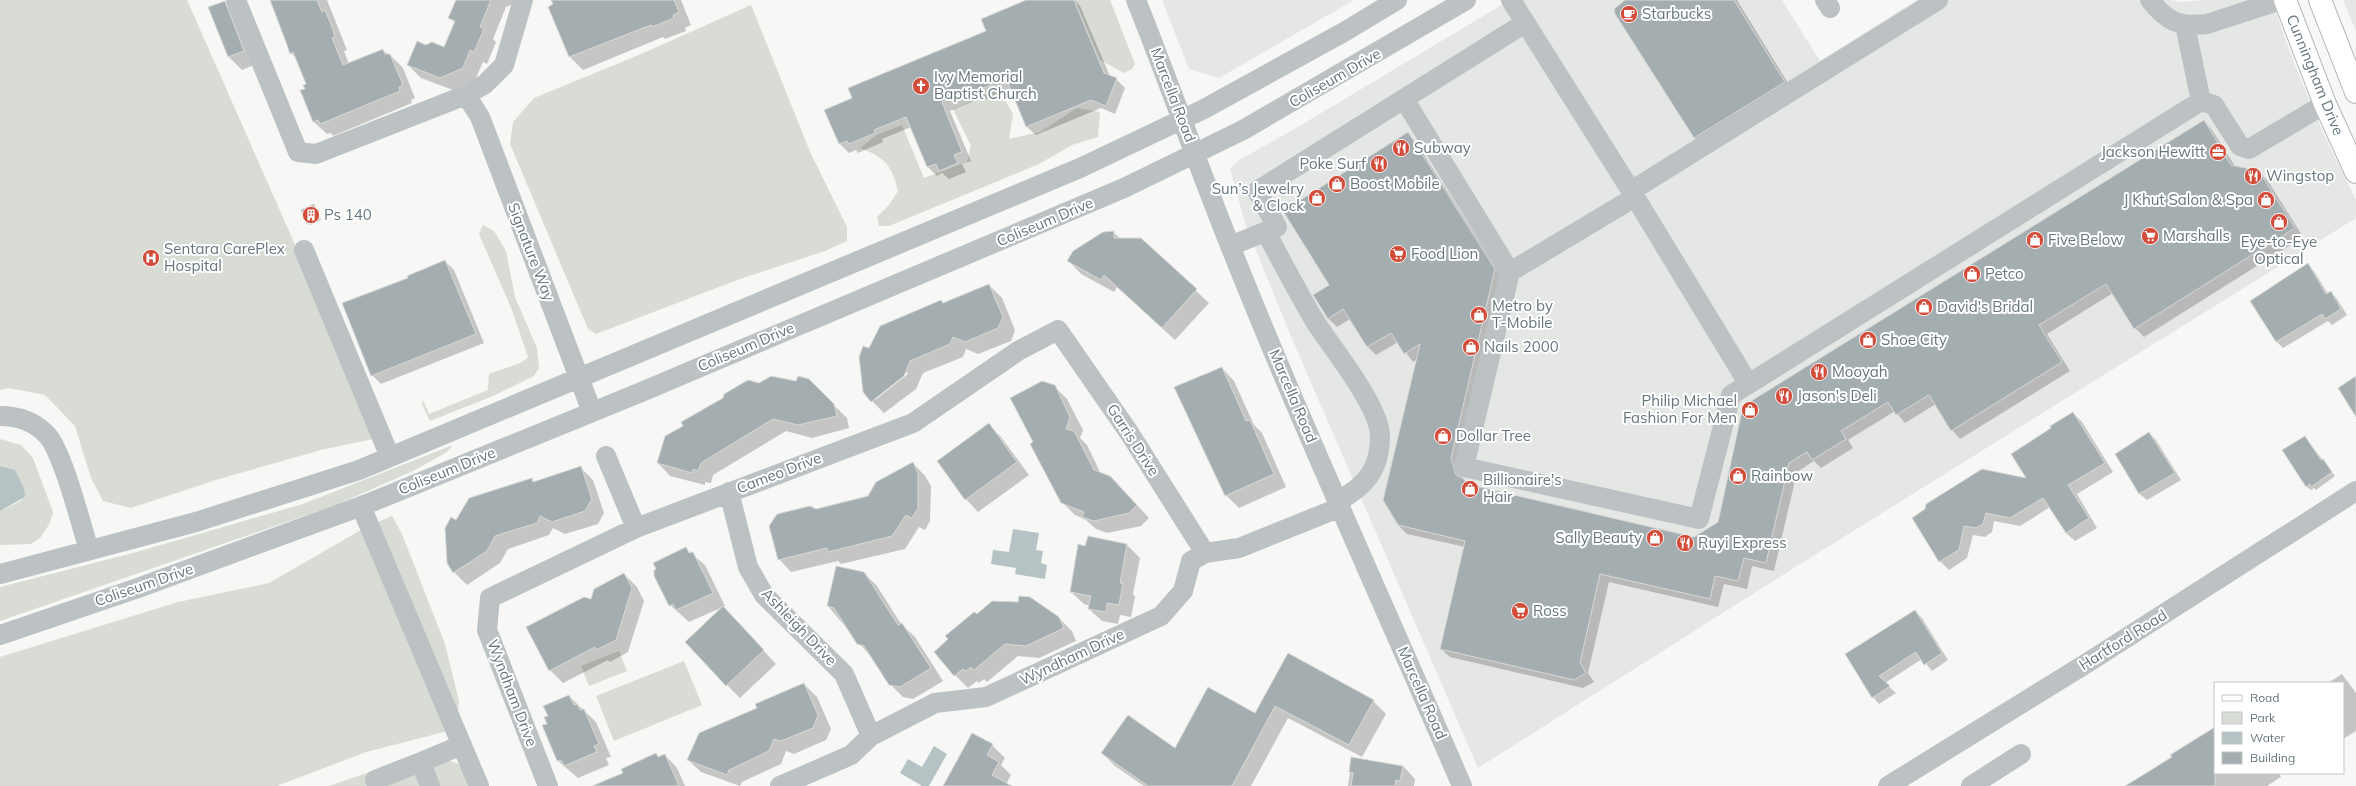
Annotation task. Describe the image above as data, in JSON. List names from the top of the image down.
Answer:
{
  "streets": {
    "main road": ["Cunningham Drive"],
    "street": [
      "Coliseum Drive",
      "Marcella Road",
      "Signature Way",
      "Garris Drive",
      "Cameo Drive",
      "Ashleigh Drive",
      "Hartford Road",
      "Wyndham Drive"
    ]
  },
  "crossings": [
    ["Coliseum Drive", "Marcella Road"],
    ["Coliseum Drive", "Signature Way"],
    ["Marcella Road", "Wyndham Drive"],
    ["Garris Drive", "Cameo Drive"],
    ["Garris Drive", "Wyndham Drive"],
    ["Cameo Drive", "Ashleigh Drive"],
    ["Cameo Drive", "Wyndham Drive"],
    ["Ashleigh Drive", "Wyndham Drive"]
  ],
  "places": {
    "cafe": ["Starbucks"],
    "church": ["Ivy Memorial Baptist Church"],
    "restaurant": [
      "Subway",
      "Poke Surf",
      "Wingstop",
      "Mooyah",
      "Jason's Deli",
      "Ruyi Express"
    ],
    "office": ["Jackson Hewitt"],
    "shop": [
      "Boost Mobile",
      "Sun’s Jewelry & Clock",
      "J Khut Salon & Spa",
      "Eye-to-Eye Optical",
      "Five Below",
      "Petco",
      "David's Bridal",
      "Metro by T-Mobile",
      "Shoe City",
      "Nails 2000",
      "Philip Michael Fashion For Men",
      "Dollar Tree",
      "Rainbow",
      "Billionaire's Hair",
      "Sally Beauty"
    ],
    "building": ["Ps 140"],
    "supermarket": ["Marshalls", "Food Lion", "Ross"],
    "hospital": ["Sentara CarePlex Hospital"]
  },
  "legend": [
    "Road",
    "Park",
    "Water",
    "Building"
  ]
}
